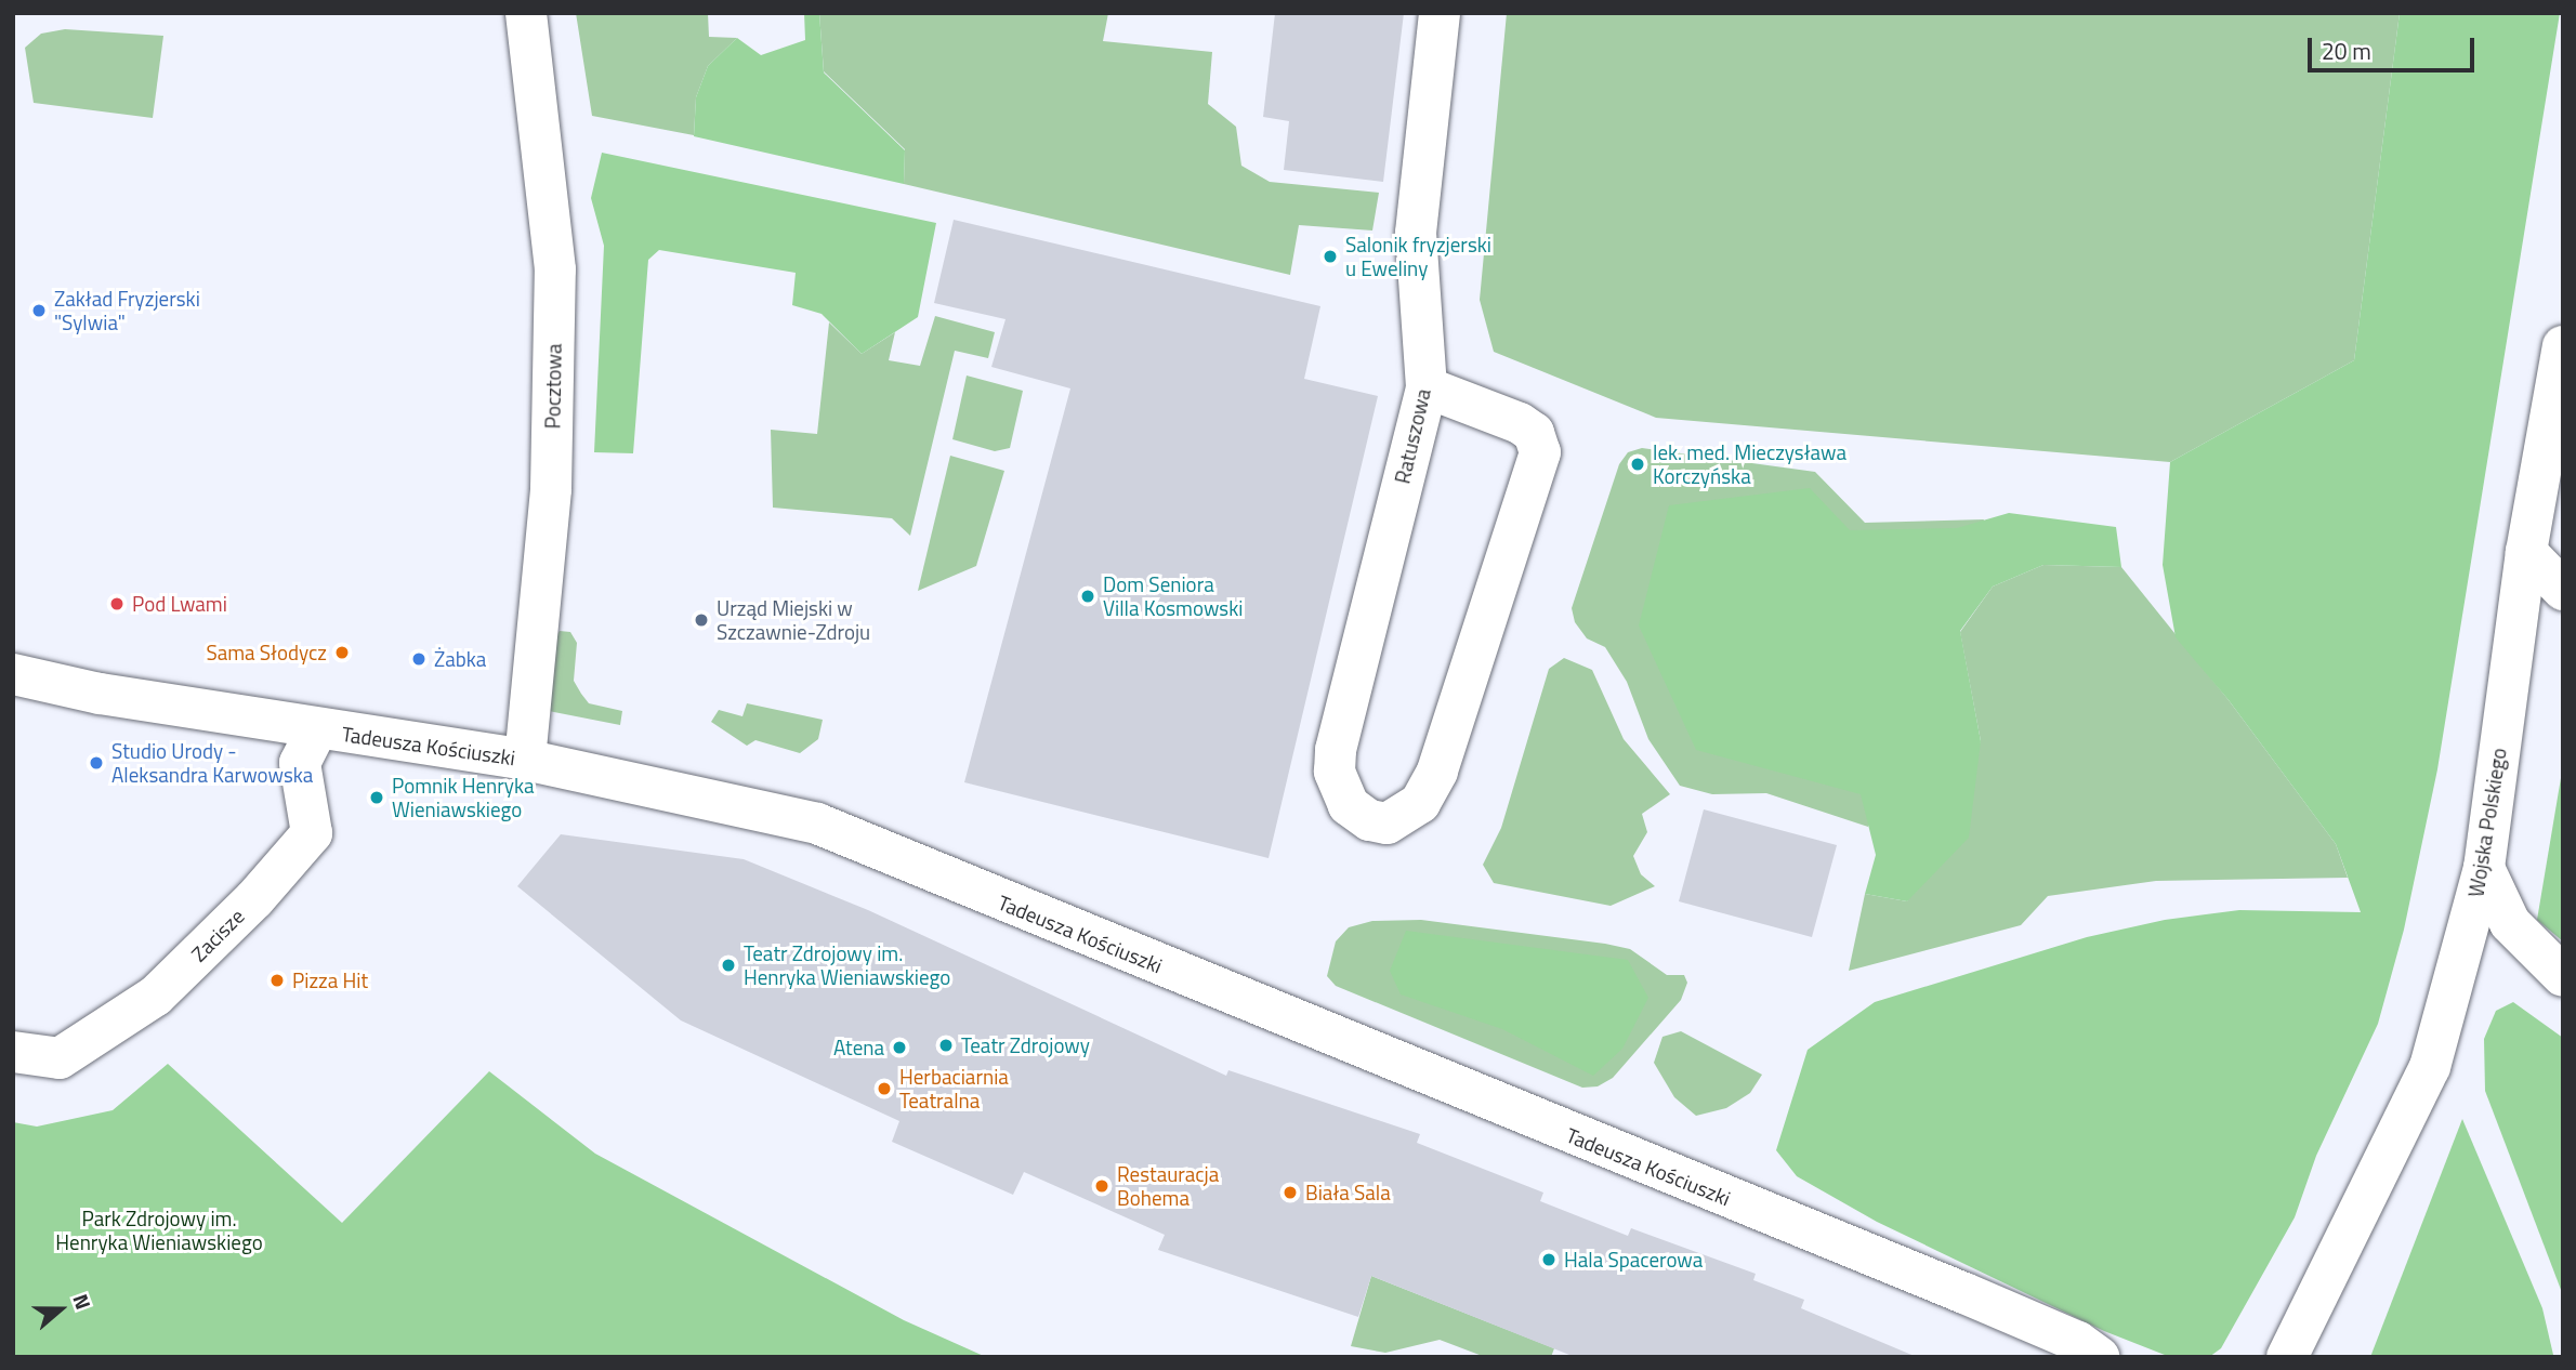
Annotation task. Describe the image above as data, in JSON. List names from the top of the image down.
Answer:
{
  "streets": {
    "street": [
      "Pocztowa",
      "Ratuszowa",
      "Tadeusza Kościuszki",
      "Wojska Polskiego",
      "Zacisze"
    ]
  },
  "crossings": [
    ["Pocztowa", "Tadeusza Kościuszki"],
    ["Tadeusza Kościuszki", "Zacisze"]
  ],
  "parks": ["Park Zdrojowy im. Henryka Wieniawskiego"],
  "places": [
    "Salonik fryzjerski u Eweliny",
    "Zakład Fryzjerski \"Sylwia\"",
    "lek. med. Mieczysława Korczyńska",
    "Dom Seniora Villa Kosmowski",
    "Pod Lwami",
    "Urząd Miejski w Szczawnie-Zdroju",
    "Sama Słodycz",
    "Żabka",
    "Studio Urody - Aleksandra Karwowska",
    "Pomnik Henryka Wieniawskiego",
    "Teatr Zdrojowy im. Henryka Wieniawskiego",
    "Pizza Hit",
    "Teatr Zdrojowy",
    "Atena",
    "Herbaciarnia Teatralna",
    "Restauracja Bohema",
    "Biała Sala",
    "Hala Spacerowa"
  ],
  "scale_bar": "20 m",
  "north": "right"
}
